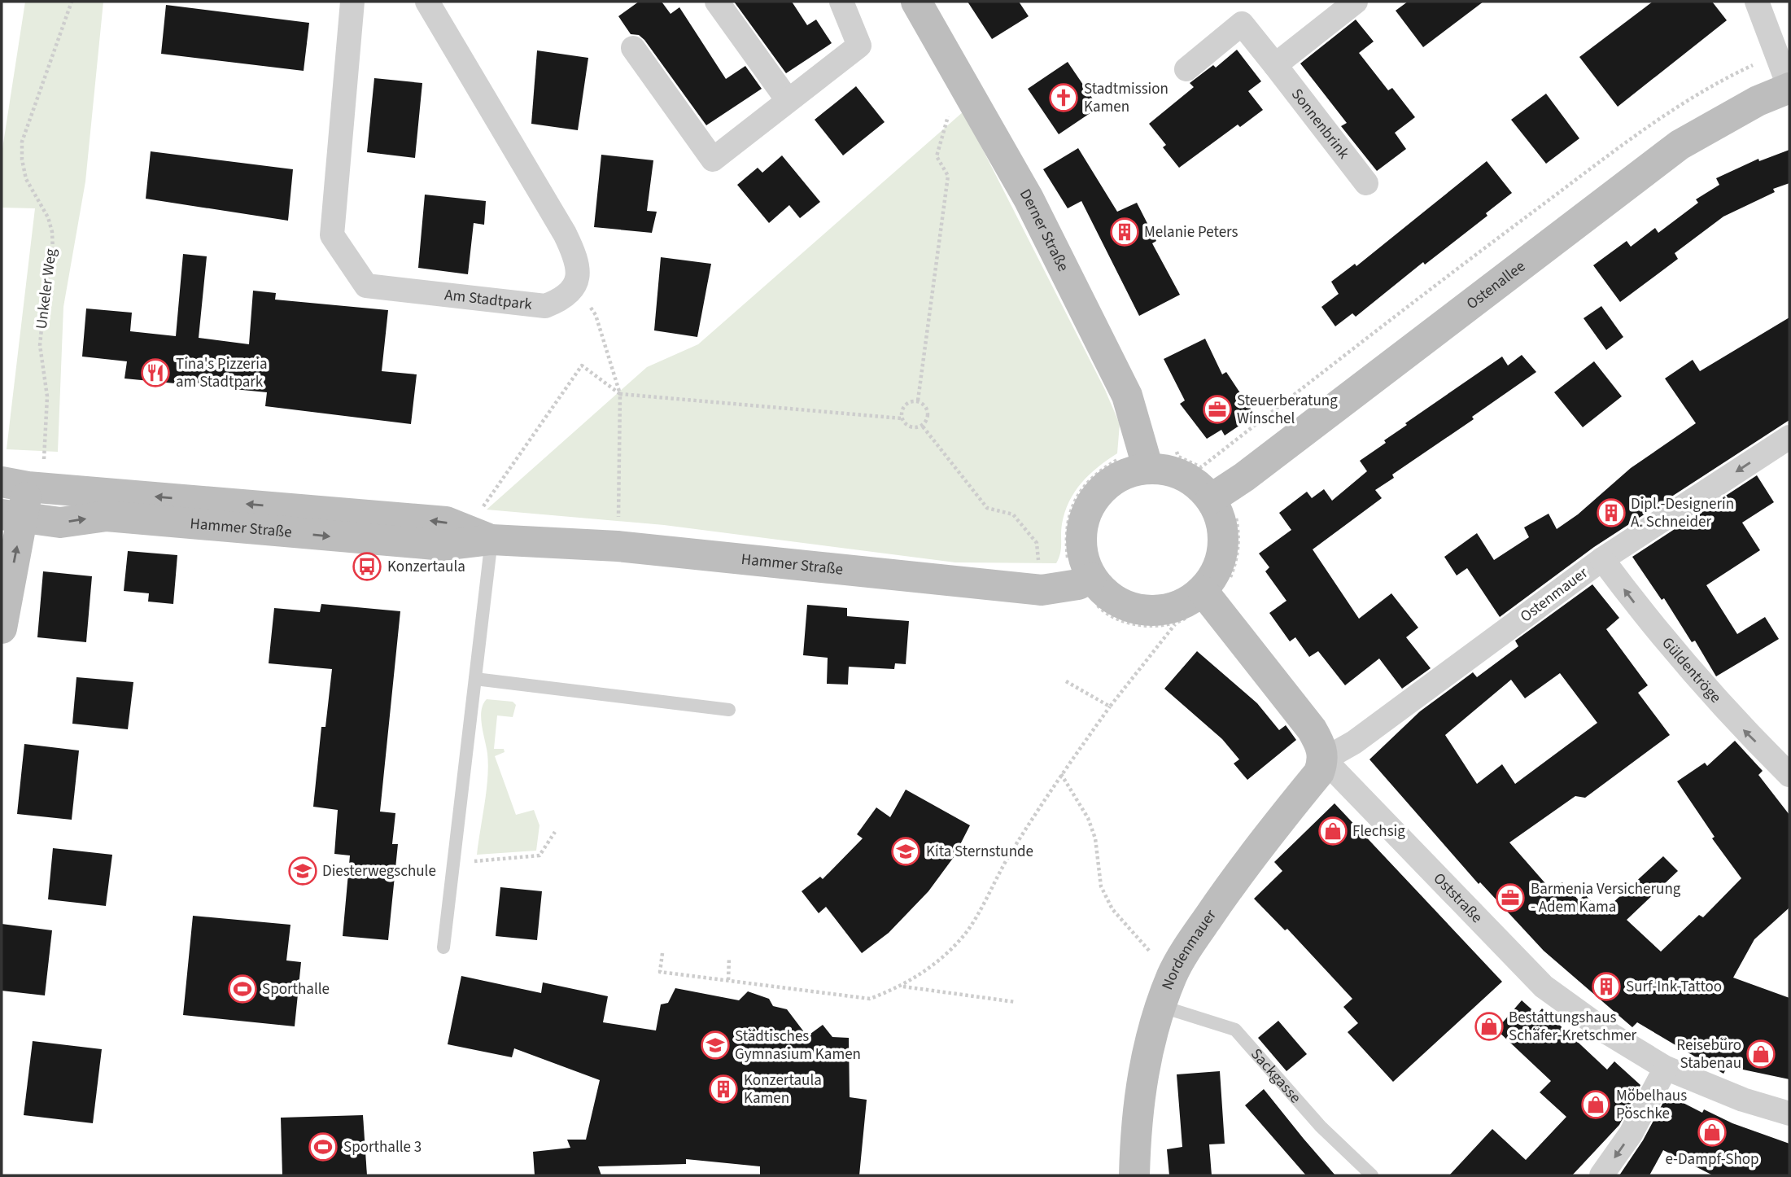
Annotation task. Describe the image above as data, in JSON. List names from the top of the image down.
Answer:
{
  "streets": {
    "street": [
      "Sonnenbrink",
      "Derner Straße",
      "Ostenallee",
      "Am Stadtpark",
      "Hammer Straße",
      "Ostenmauer",
      "Güldentröge",
      "Oststraße",
      "Nordenmauer"
    ],
    "lane": ["Sackgasse"],
    "path": ["Unkeler Weg"]
  },
  "crossings": [
    ["Derner Straße", "Ostenallee"],
    ["Derner Straße", "Hammer Straße"],
    ["Derner Straße", "Oststraße"],
    ["Ostenallee", "Hammer Straße"],
    ["Ostenallee", "Oststraße"],
    ["Unkeler Weg", "Hammer Straße"],
    ["Hammer Straße", "Oststraße"],
    ["Ostenmauer", "Güldentröge"],
    ["Ostenmauer", "Oststraße"],
    ["Ostenmauer", "Nordenmauer"],
    ["Oststraße", "Nordenmauer"],
    ["Nordenmauer", "Sackgasse"]
  ],
  "one_way": ["Ostenmauer", "Güldentröge"],
  "places": {
    "church": ["Stadtmission Kamen"],
    "building": [
      "Melanie Peters",
      "Dipl.-Designerin A. Schneider",
      "Surf-Ink-Tattoo",
      "Konzertaula Kamen"
    ],
    "restaurant": ["Tina's Pizzeria am Stadtpark"],
    "office": ["Steuerberatung Winschel", "Barmenia Versicherung - Adem Kama"],
    "bus stop": ["Konzertaula"],
    "shop": [
      "Flechsig",
      "Bestattungshaus Schäfer-Kretschmer",
      "Reisebüro Stabenau",
      "Möbelhaus Pöschke",
      "e-Dampf-Shop"
    ],
    "school or university": ["Kita Sternstunde", "Diesterwegschule", "Städtisches Gymnasium Kamen"],
    "sports": ["Sporthalle", "Sporthalle 3"]
  }
}
